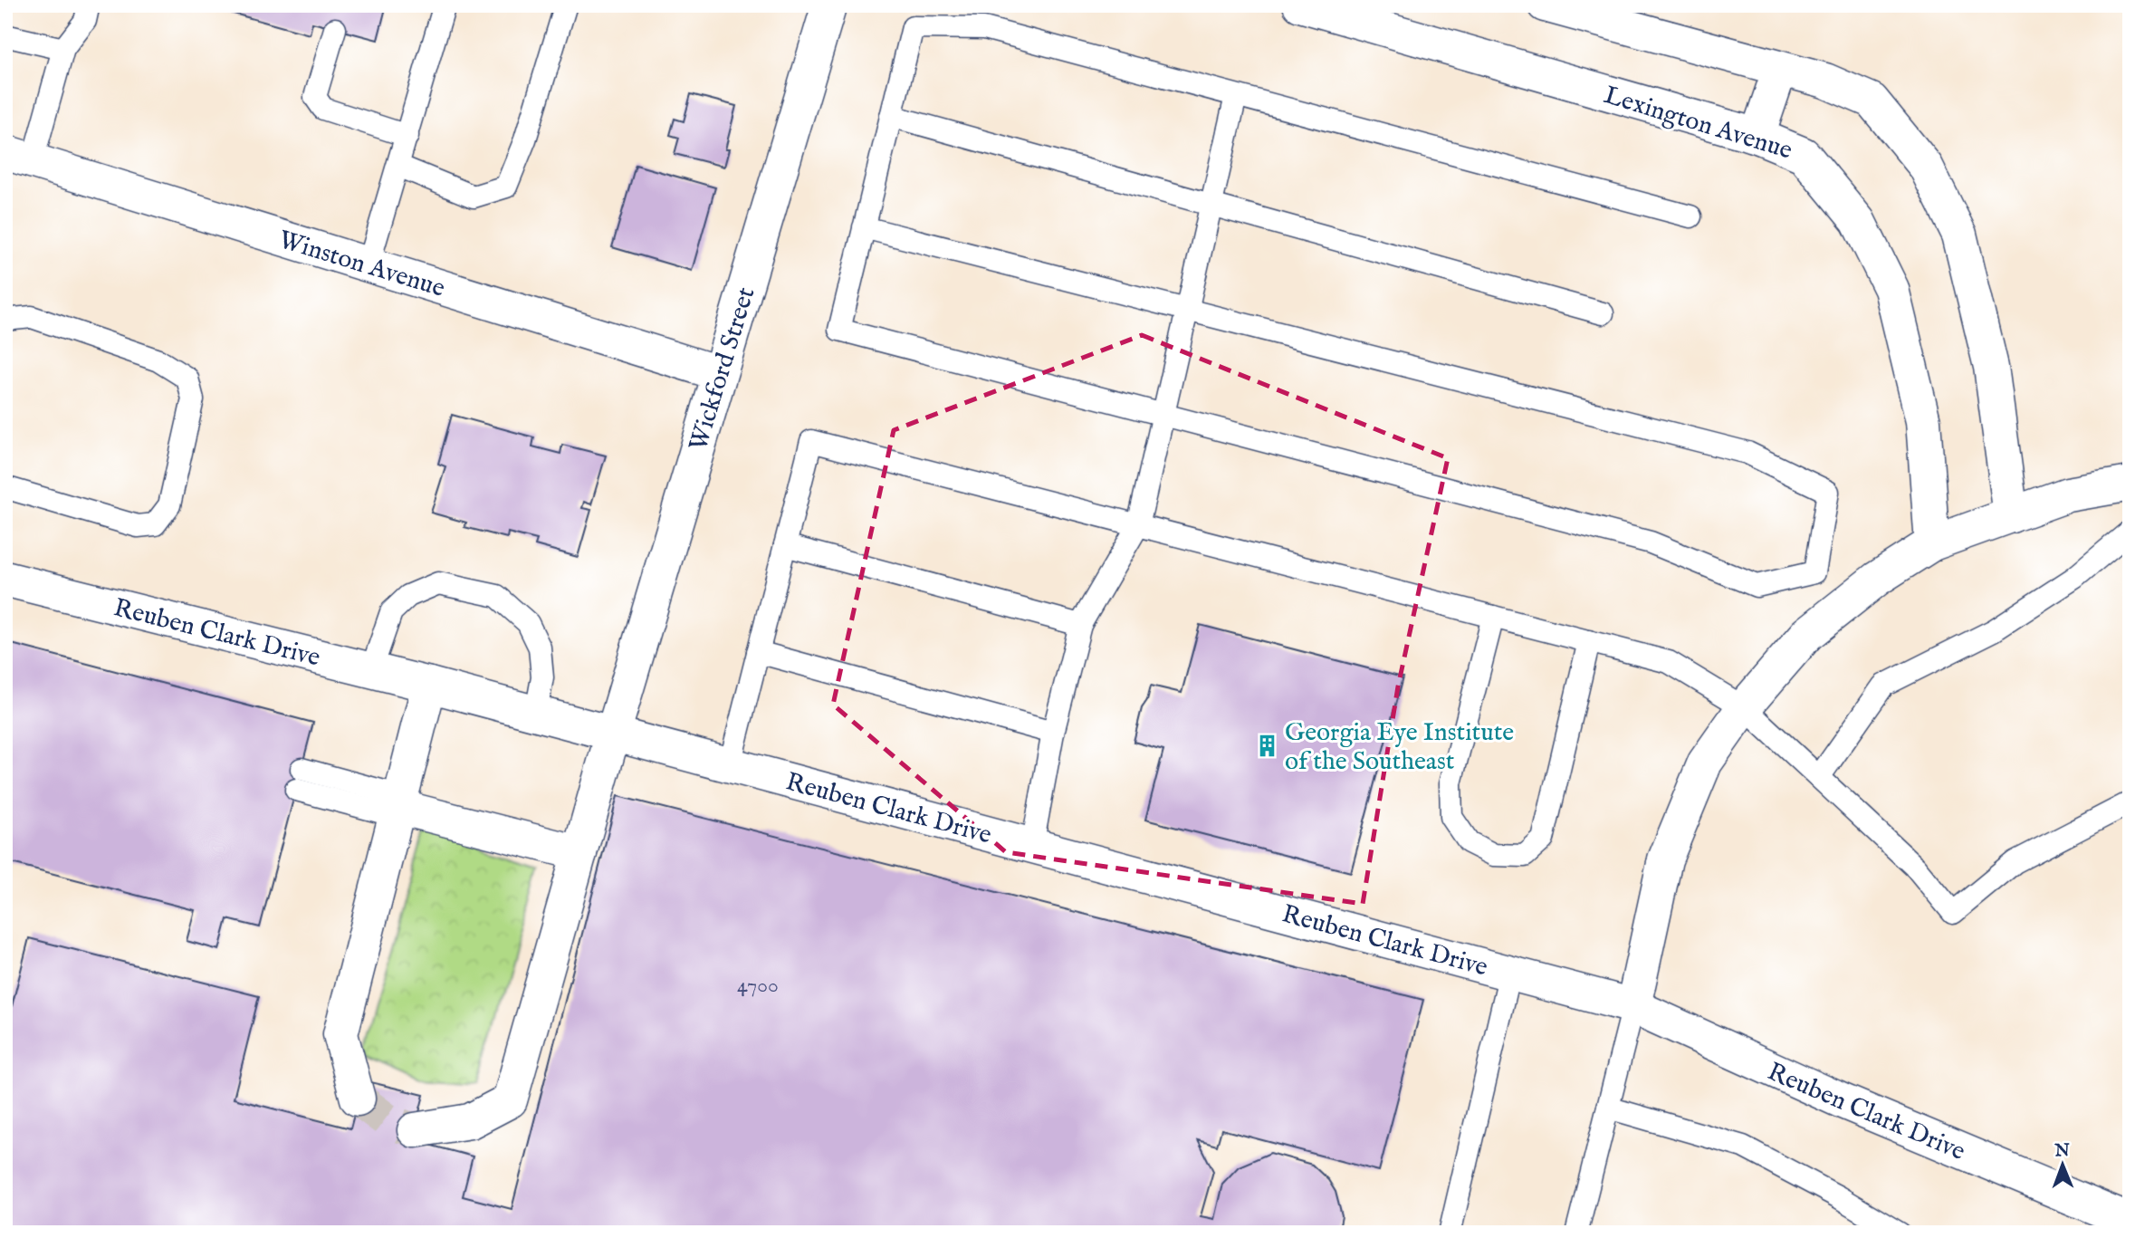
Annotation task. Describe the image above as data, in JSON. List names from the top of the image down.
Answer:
{
  "streets": {
    "street": [
      "Lexington Avenue",
      "Winston Avenue",
      "Wickford Street",
      "Reuben Clark Drive"
    ]
  },
  "crossings": [
    ["Winston Avenue", "Wickford Street"],
    ["Wickford Street", "Reuben Clark Drive"]
  ],
  "places": {
    "building": ["Georgia Eye Institute of the Southeast"]
  },
  "house_numbers": ["4700"],
  "north": "top"
}
